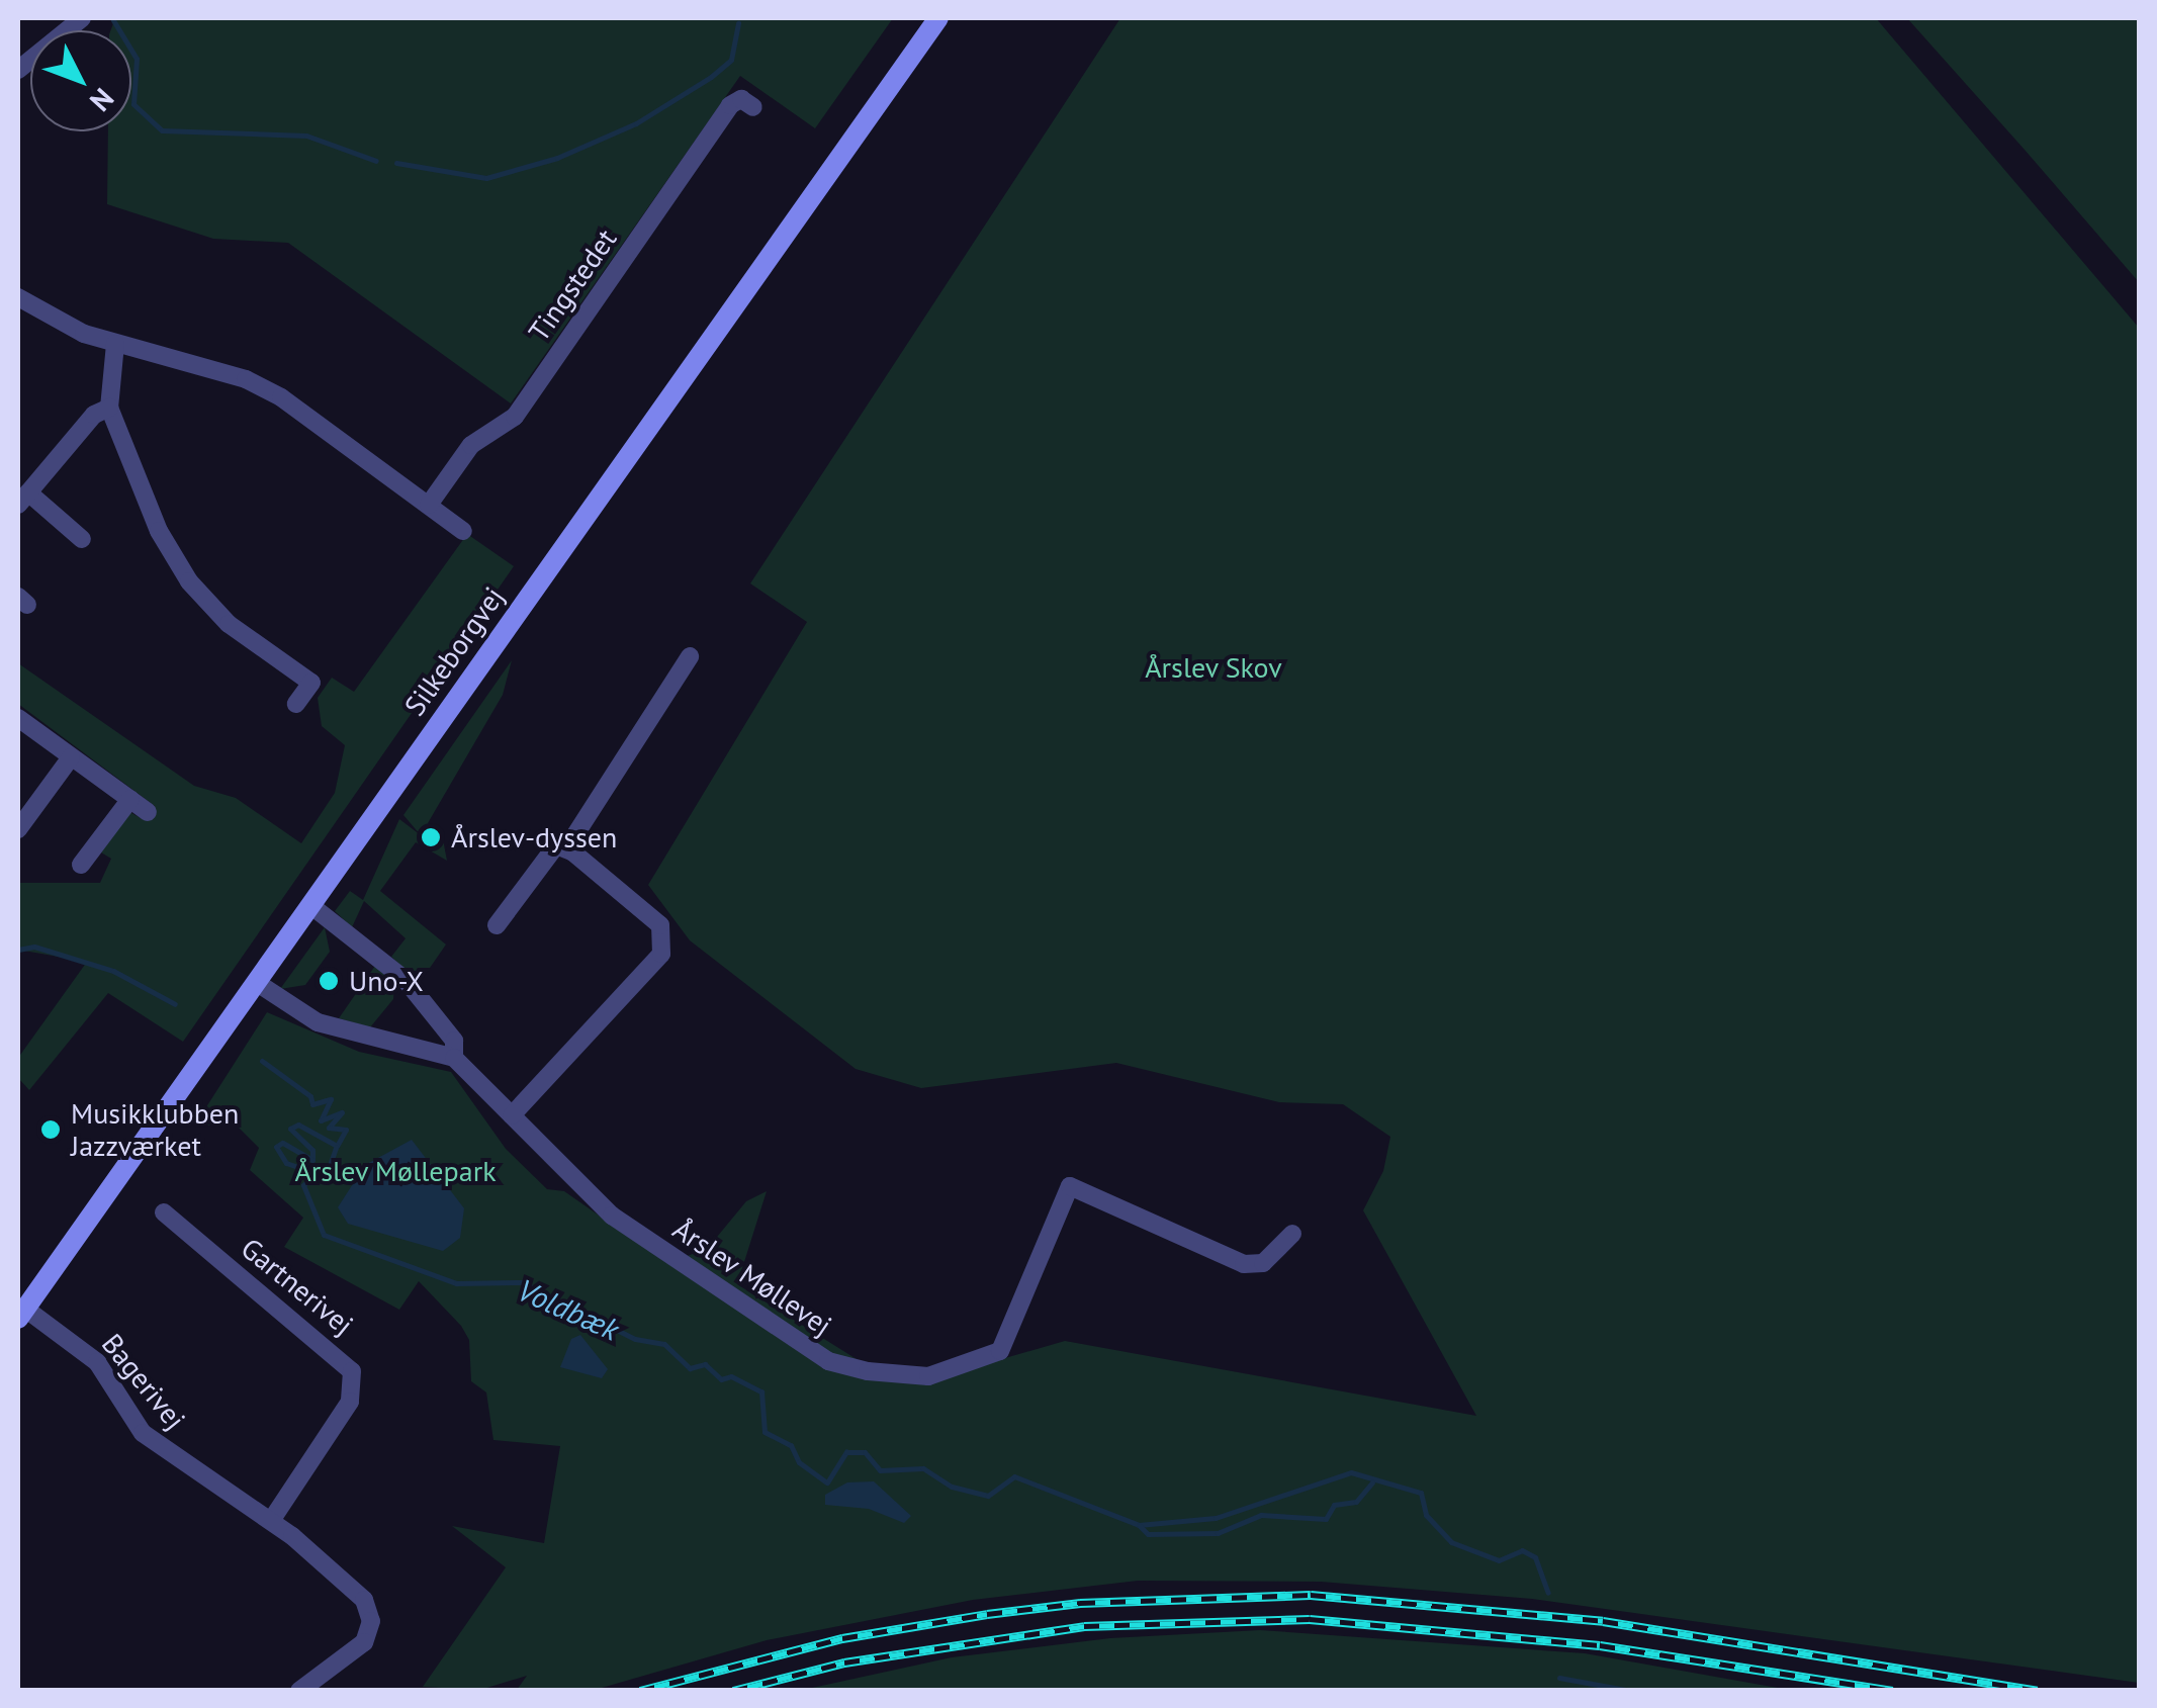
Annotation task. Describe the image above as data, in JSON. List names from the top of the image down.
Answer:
{
  "streets": {
    "main road": ["Silkeborgvej"],
    "street": [
      "Tingstedet",
      "Årslev Møllevej",
      "Gartnerivej",
      "Bagerivej"
    ]
  },
  "crossings": [
    ["Silkeborgvej", "Årslev Møllevej"],
    ["Silkeborgvej", "Bagerivej"],
    ["Gartnerivej", "Bagerivej"]
  ],
  "water": ["Voldbæk"],
  "parks": ["Årslev Skov", "Årslev Møllepark"],
  "places": ["Årslev-dyssen", "Uno-X", "Musikklubben Jazzværket"],
  "north": "bottom right"
}
